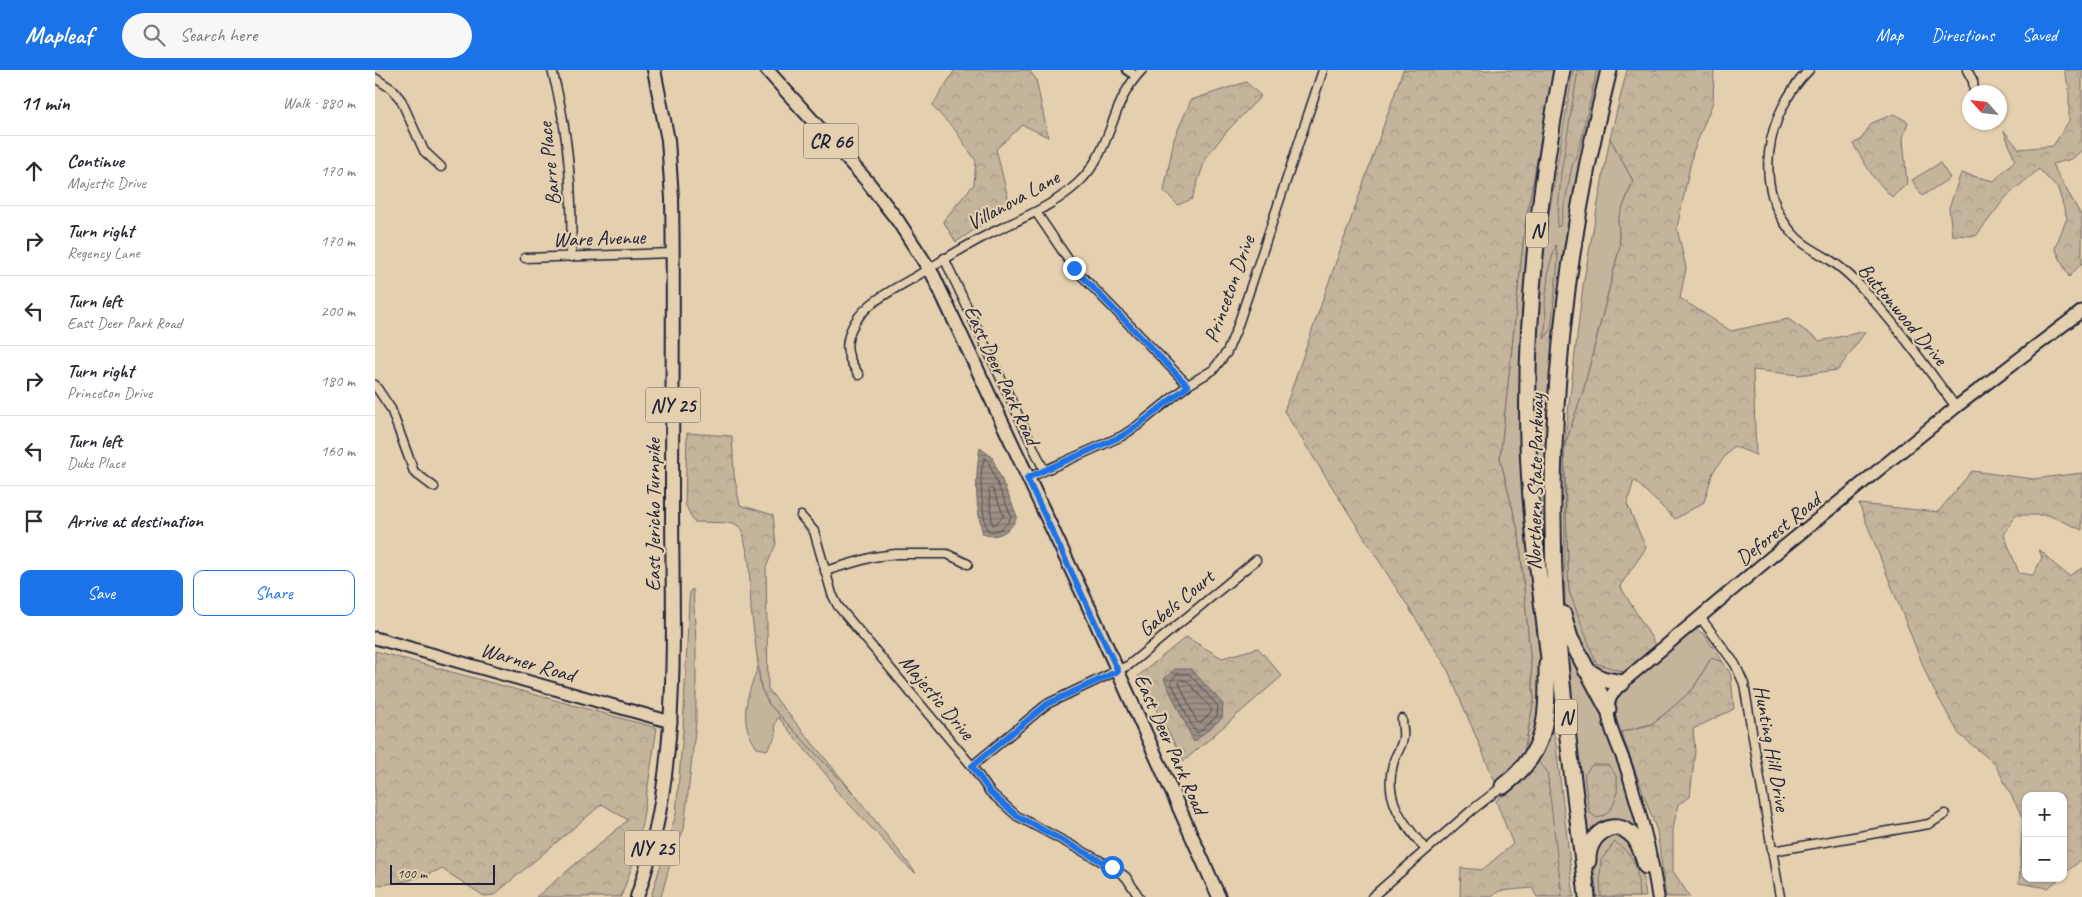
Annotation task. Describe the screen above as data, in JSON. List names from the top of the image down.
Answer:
{
  "streets": {
    "highway": ["N", "Northern State Parkway"],
    "main road": [
      "CR 66",
      "East Deer Park Road",
      "NY 25",
      "East Jericho Turnpike"
    ],
    "street": [
      "Barre Place",
      "Villanova Lane",
      "Ware Avenue",
      "Princeton Drive",
      "Buttonwood Drive",
      "Deforest Road",
      "Gabels Court",
      "Warner Road",
      "Majestic Drive",
      "Hunting Hill Drive"
    ]
  },
  "crossings": [
    ["Barre Place", "Ware Avenue"],
    ["Villanova Lane", "East Deer Park Road"],
    ["Ware Avenue", "East Jericho Turnpike"],
    ["Princeton Drive", "East Deer Park Road"],
    ["Buttonwood Drive", "Deforest Road"],
    ["East Deer Park Road", "Gabels Court"],
    ["East Jericho Turnpike", "Warner Road"],
    ["Deforest Road", "Hunting Hill Drive"],
    ["Gabels Court", "Majestic Drive"]
  ],
  "scale_bar": "100 m",
  "north": "top left",
  "page": {
    "header": "Mapleaf",
    "search": "Search here",
    "nav": ["Map", "Directions", "Saved"],
    "heading": ["11 min", "Walk · 880 m"],
    "list": [
      ["Continue", "Majestic Drive", "170 m"],
      ["Turn right", "Regency Lane", "170 m"],
      ["Turn left", "East Deer Park Road", "200 m"],
      ["Turn right", "Princeton Drive", "180 m"],
      ["Turn left", "Duke Place", "160 m"],
      "Arrive at destination"
    ],
    "buttons": ["Save", "Share"],
    "map_buttons": ["+", "−"],
    "scale": "100 m"
  }
}
